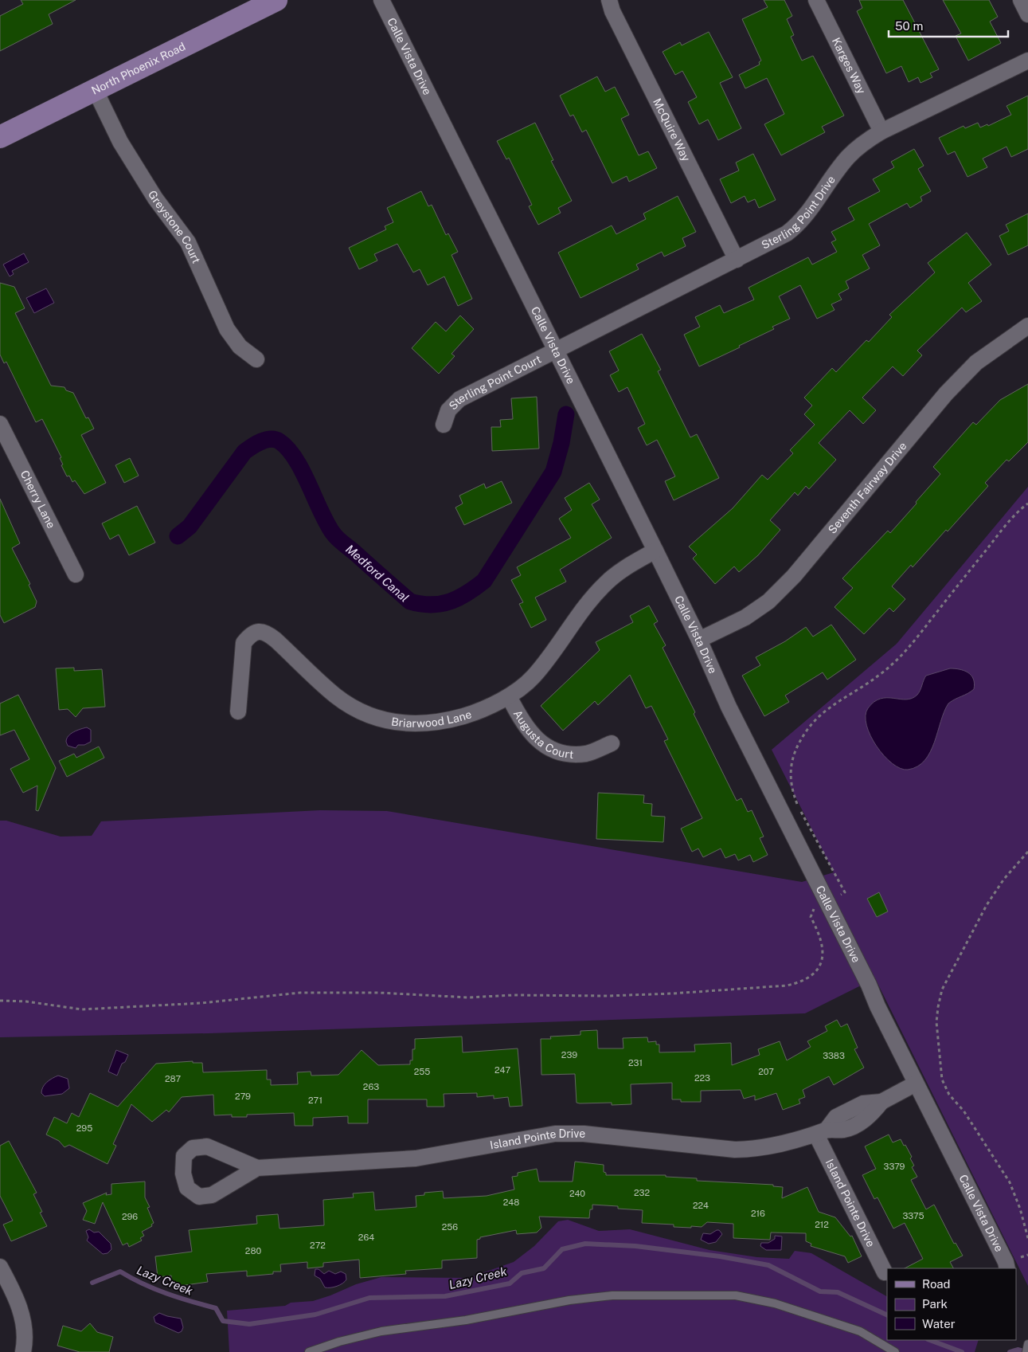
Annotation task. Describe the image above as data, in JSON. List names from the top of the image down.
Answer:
{
  "streets": {
    "main road": ["North Phoenix Road"],
    "street": [
      "Calle Vista Drive",
      "Karges Way",
      "McQuire Way",
      "Sterling Point Drive",
      "Greystone Court",
      "Sterling Point Court",
      "Seventh Fairway Drive",
      "Cherry Lane",
      "Briarwood Lane",
      "Augusta Court",
      "Island Pointe Drive"
    ]
  },
  "crossings": [
    ["Calle Vista Drive", "Sterling Point Drive"],
    ["Calle Vista Drive", "Sterling Point Court"],
    ["Calle Vista Drive", "Seventh Fairway Drive"],
    ["Calle Vista Drive", "Briarwood Lane"],
    ["Karges Way", "Sterling Point Drive"],
    ["North Phoenix Road", "Greystone Court"],
    ["McQuire Way", "Sterling Point Drive"],
    ["Sterling Point Drive", "Sterling Point Court"],
    ["Briarwood Lane", "Augusta Court"]
  ],
  "water": ["Medford Canal", "Lazy Creek"],
  "house_numbers": [
    "239",
    "3383",
    "231",
    "247",
    "255",
    "207",
    "223",
    "287",
    "263",
    "279",
    "271",
    "295",
    "3379",
    "232",
    "240",
    "248",
    "224",
    "216",
    "3375",
    "296",
    "212",
    "256",
    "264",
    "272",
    "280"
  ],
  "legend": ["Road", "Park", "Water"],
  "scale_bar": "50 m"
}
